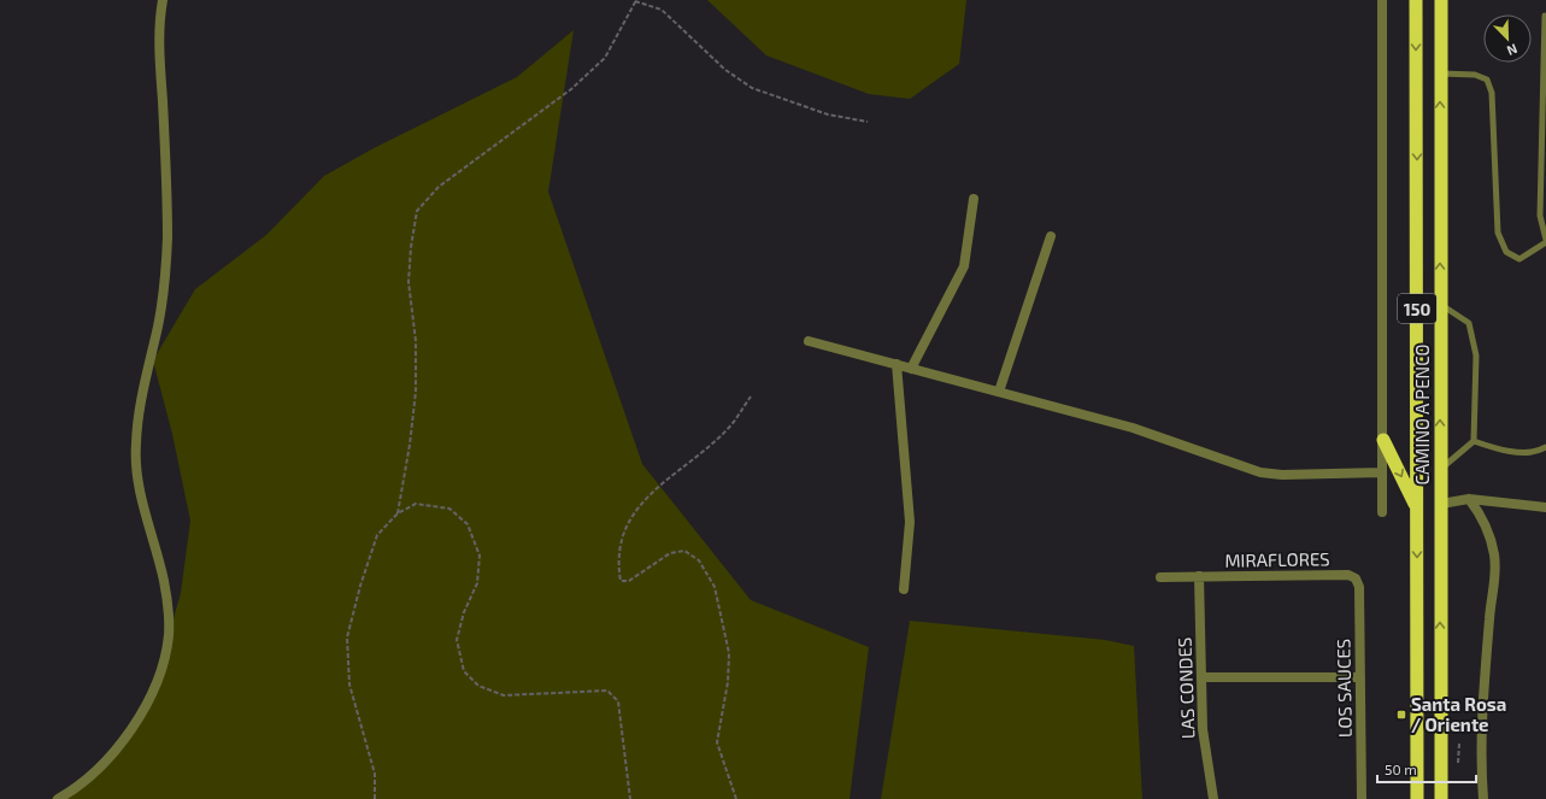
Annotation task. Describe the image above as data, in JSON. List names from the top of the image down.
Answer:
{
  "streets": {
    "highway": ["150", "CAMINO A PENCO"],
    "street": ["MIRAFLORES", "LAS CONDES", "LOS SAUCES"]
  },
  "crossings": [
    ["MIRAFLORES", "LAS CONDES"],
    ["MIRAFLORES", "LOS SAUCES"]
  ],
  "places": {
    "transit": ["Santa Rosa / Oriente"]
  },
  "scale_bar": "50 m",
  "north": "bottom right"
}
